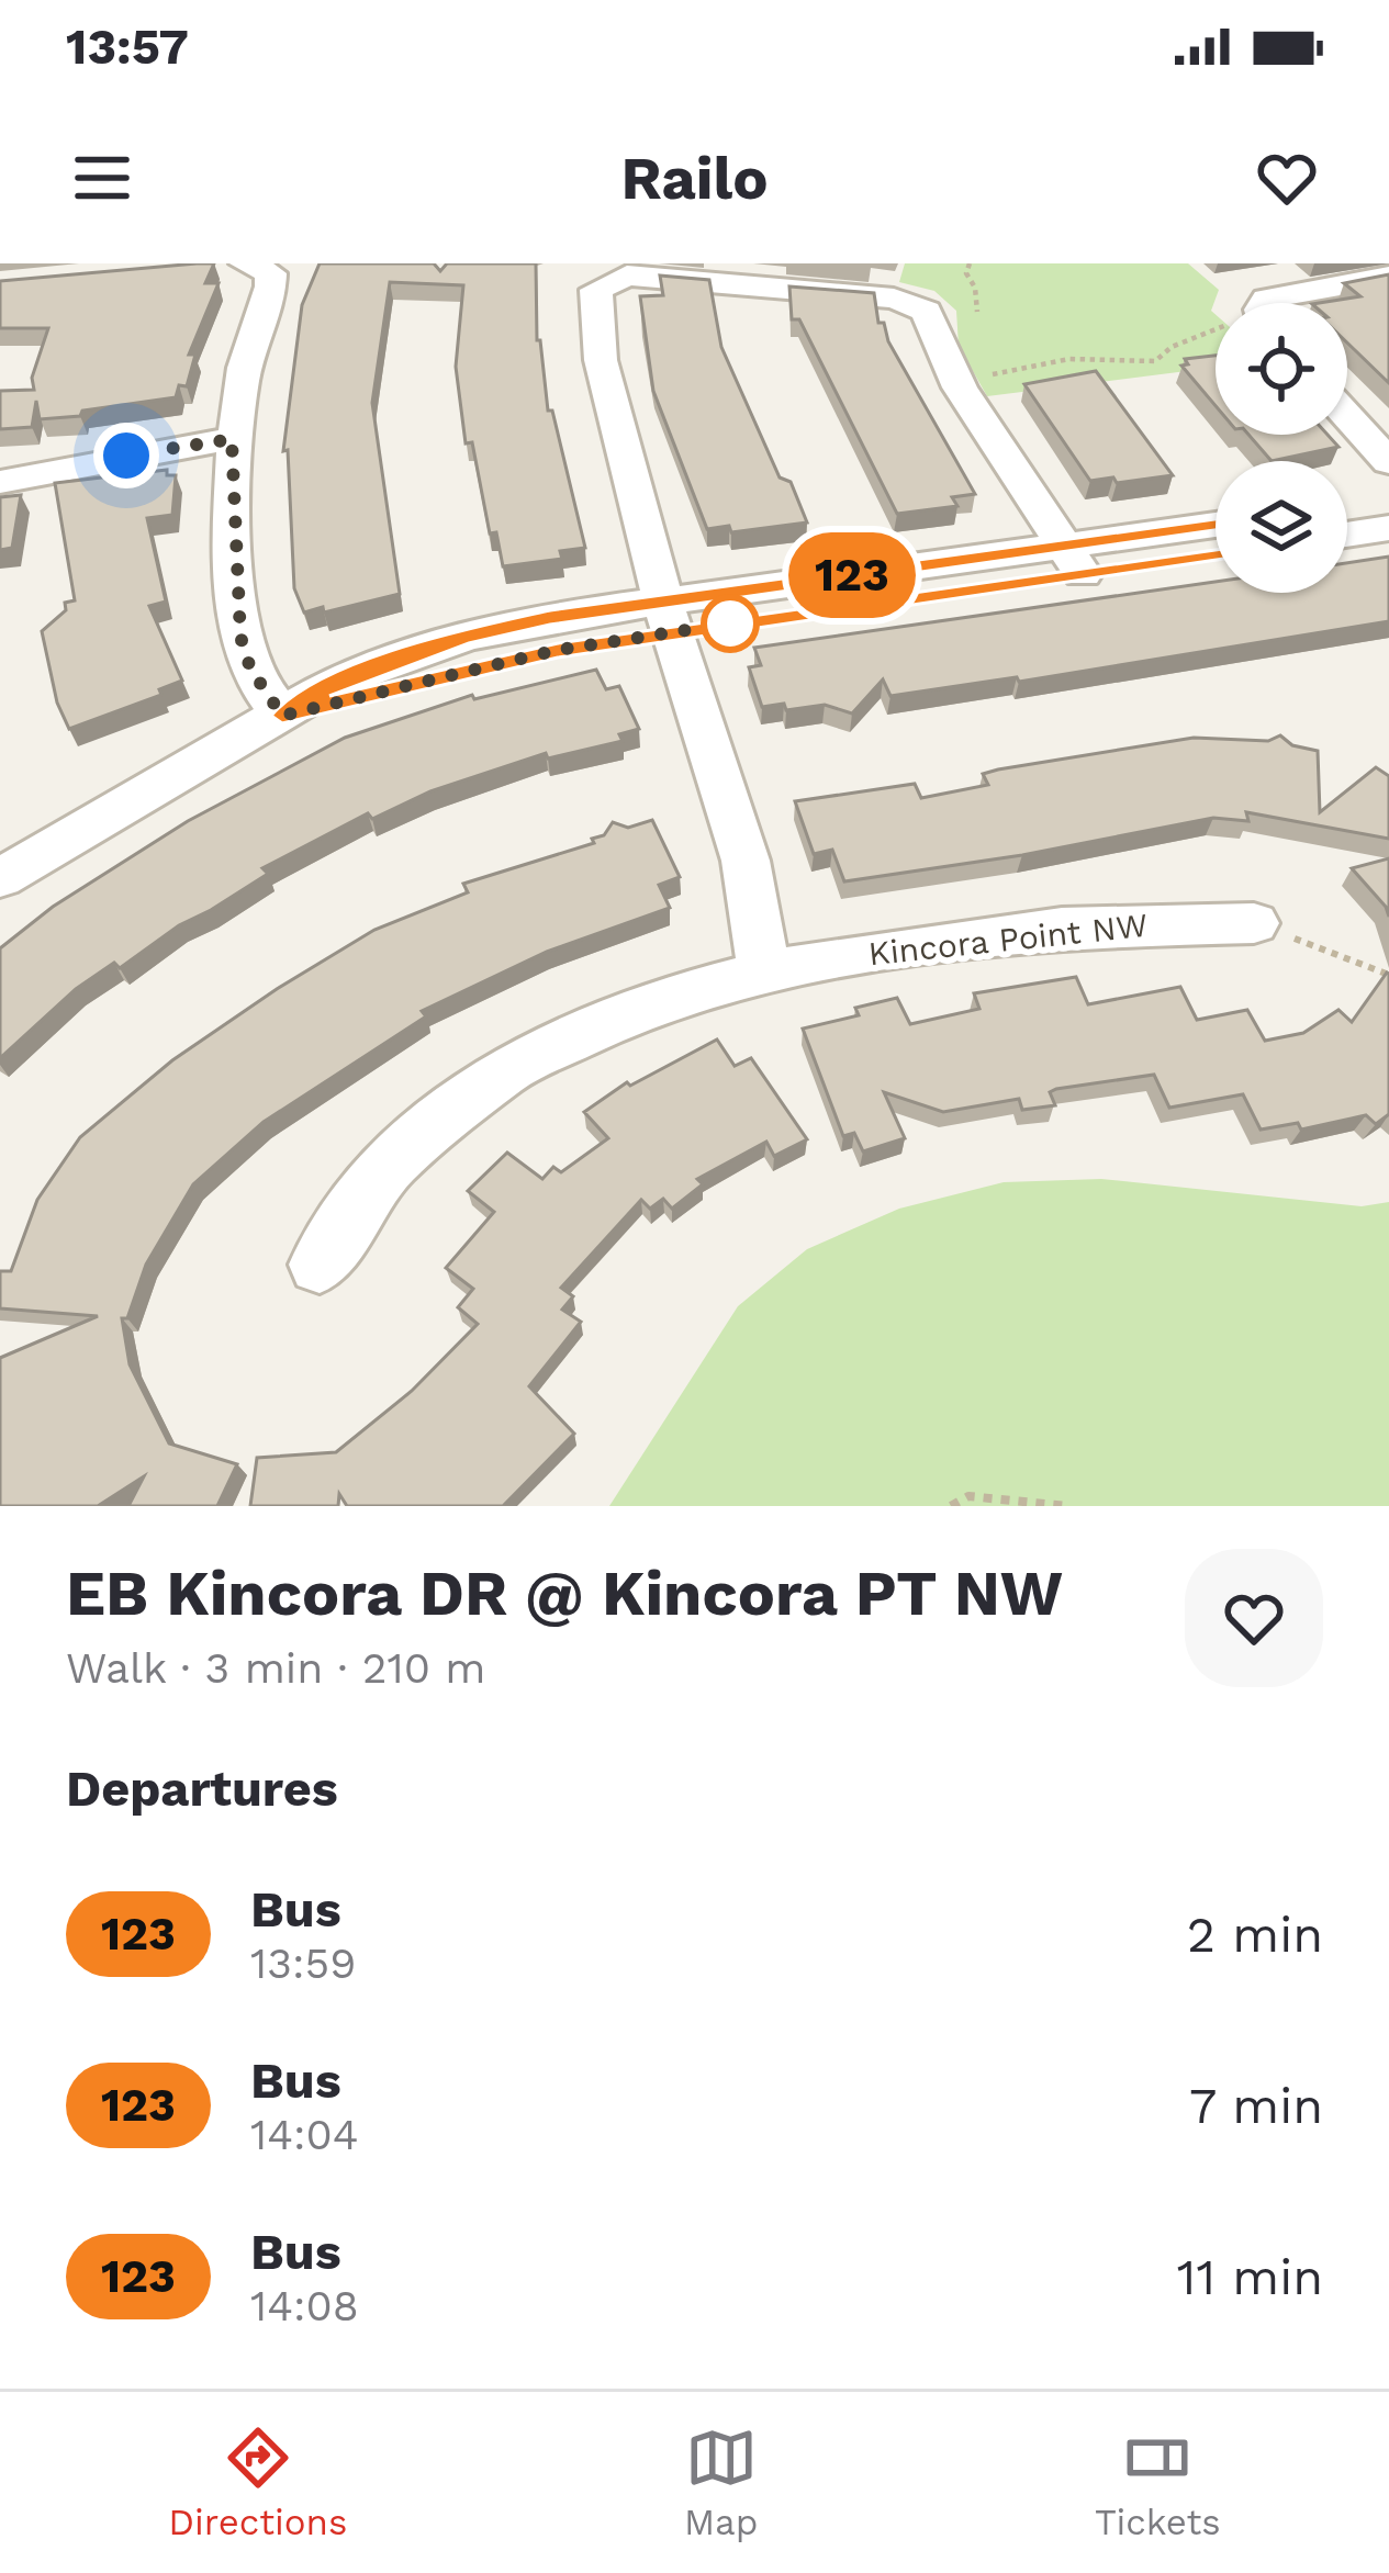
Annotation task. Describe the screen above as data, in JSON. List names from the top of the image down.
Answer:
{
  "streets": {
    "street": ["Kincora Point NW"]
  },
  "lines": ["bus line 123"],
  "page": {
    "status": "13:57",
    "header": "Railo",
    "on_map": "123",
    "heading": [
      ["EB Kincora DR @ Kincora PT NW", "Walk · 3 min · 210 m"],
      "Departures"
    ],
    "list": [
      {
        "mark": "123",
        "name": "Bus",
        "note": "13:59",
        "value": "2 min"
      },
      {
        "mark": "123",
        "name": "Bus",
        "note": "14:04",
        "value": "7 min"
      },
      {
        "mark": "123",
        "name": "Bus",
        "note": "14:08",
        "value": "11 min"
      }
    ],
    "tabs": ["Directions", "Map", "Tickets"]
  }
}
